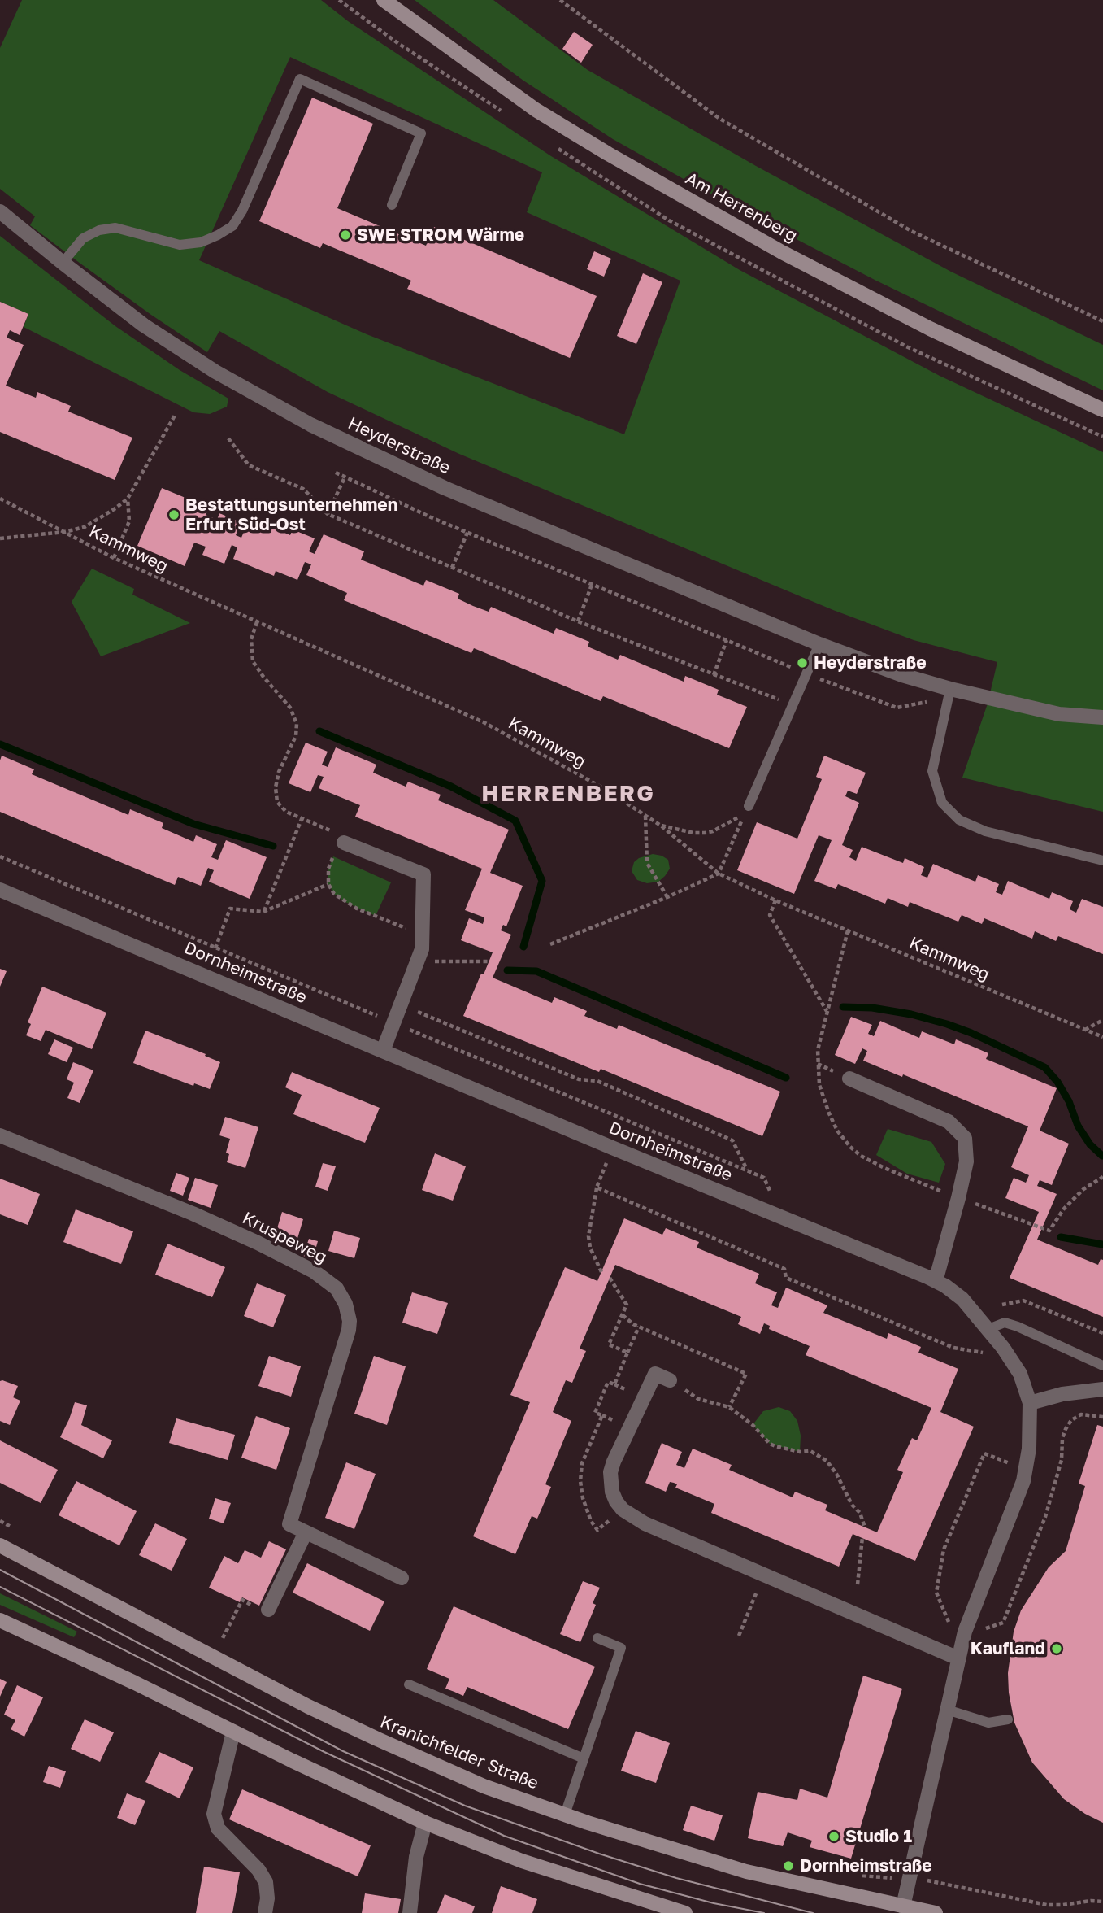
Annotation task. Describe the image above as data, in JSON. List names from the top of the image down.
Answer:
{
  "streets": {
    "main road": ["Am Herrenberg", "Kranichfelder Straße"],
    "street": ["Heyderstraße", "Dornheimstraße", "Kruspeweg"],
    "path": ["Kammweg"]
  },
  "crossings": [
    ["Dornheimstraße", "Kranichfelder Straße"]
  ],
  "districts": ["HERRENBERG"],
  "places": [
    "SWE STROM Wärme",
    "Bestattungsunternehmen Erfurt Süd-Ost",
    "Heyderstraße",
    "Kaufland",
    "Studio 1",
    "Dornheimstraße"
  ]
}
